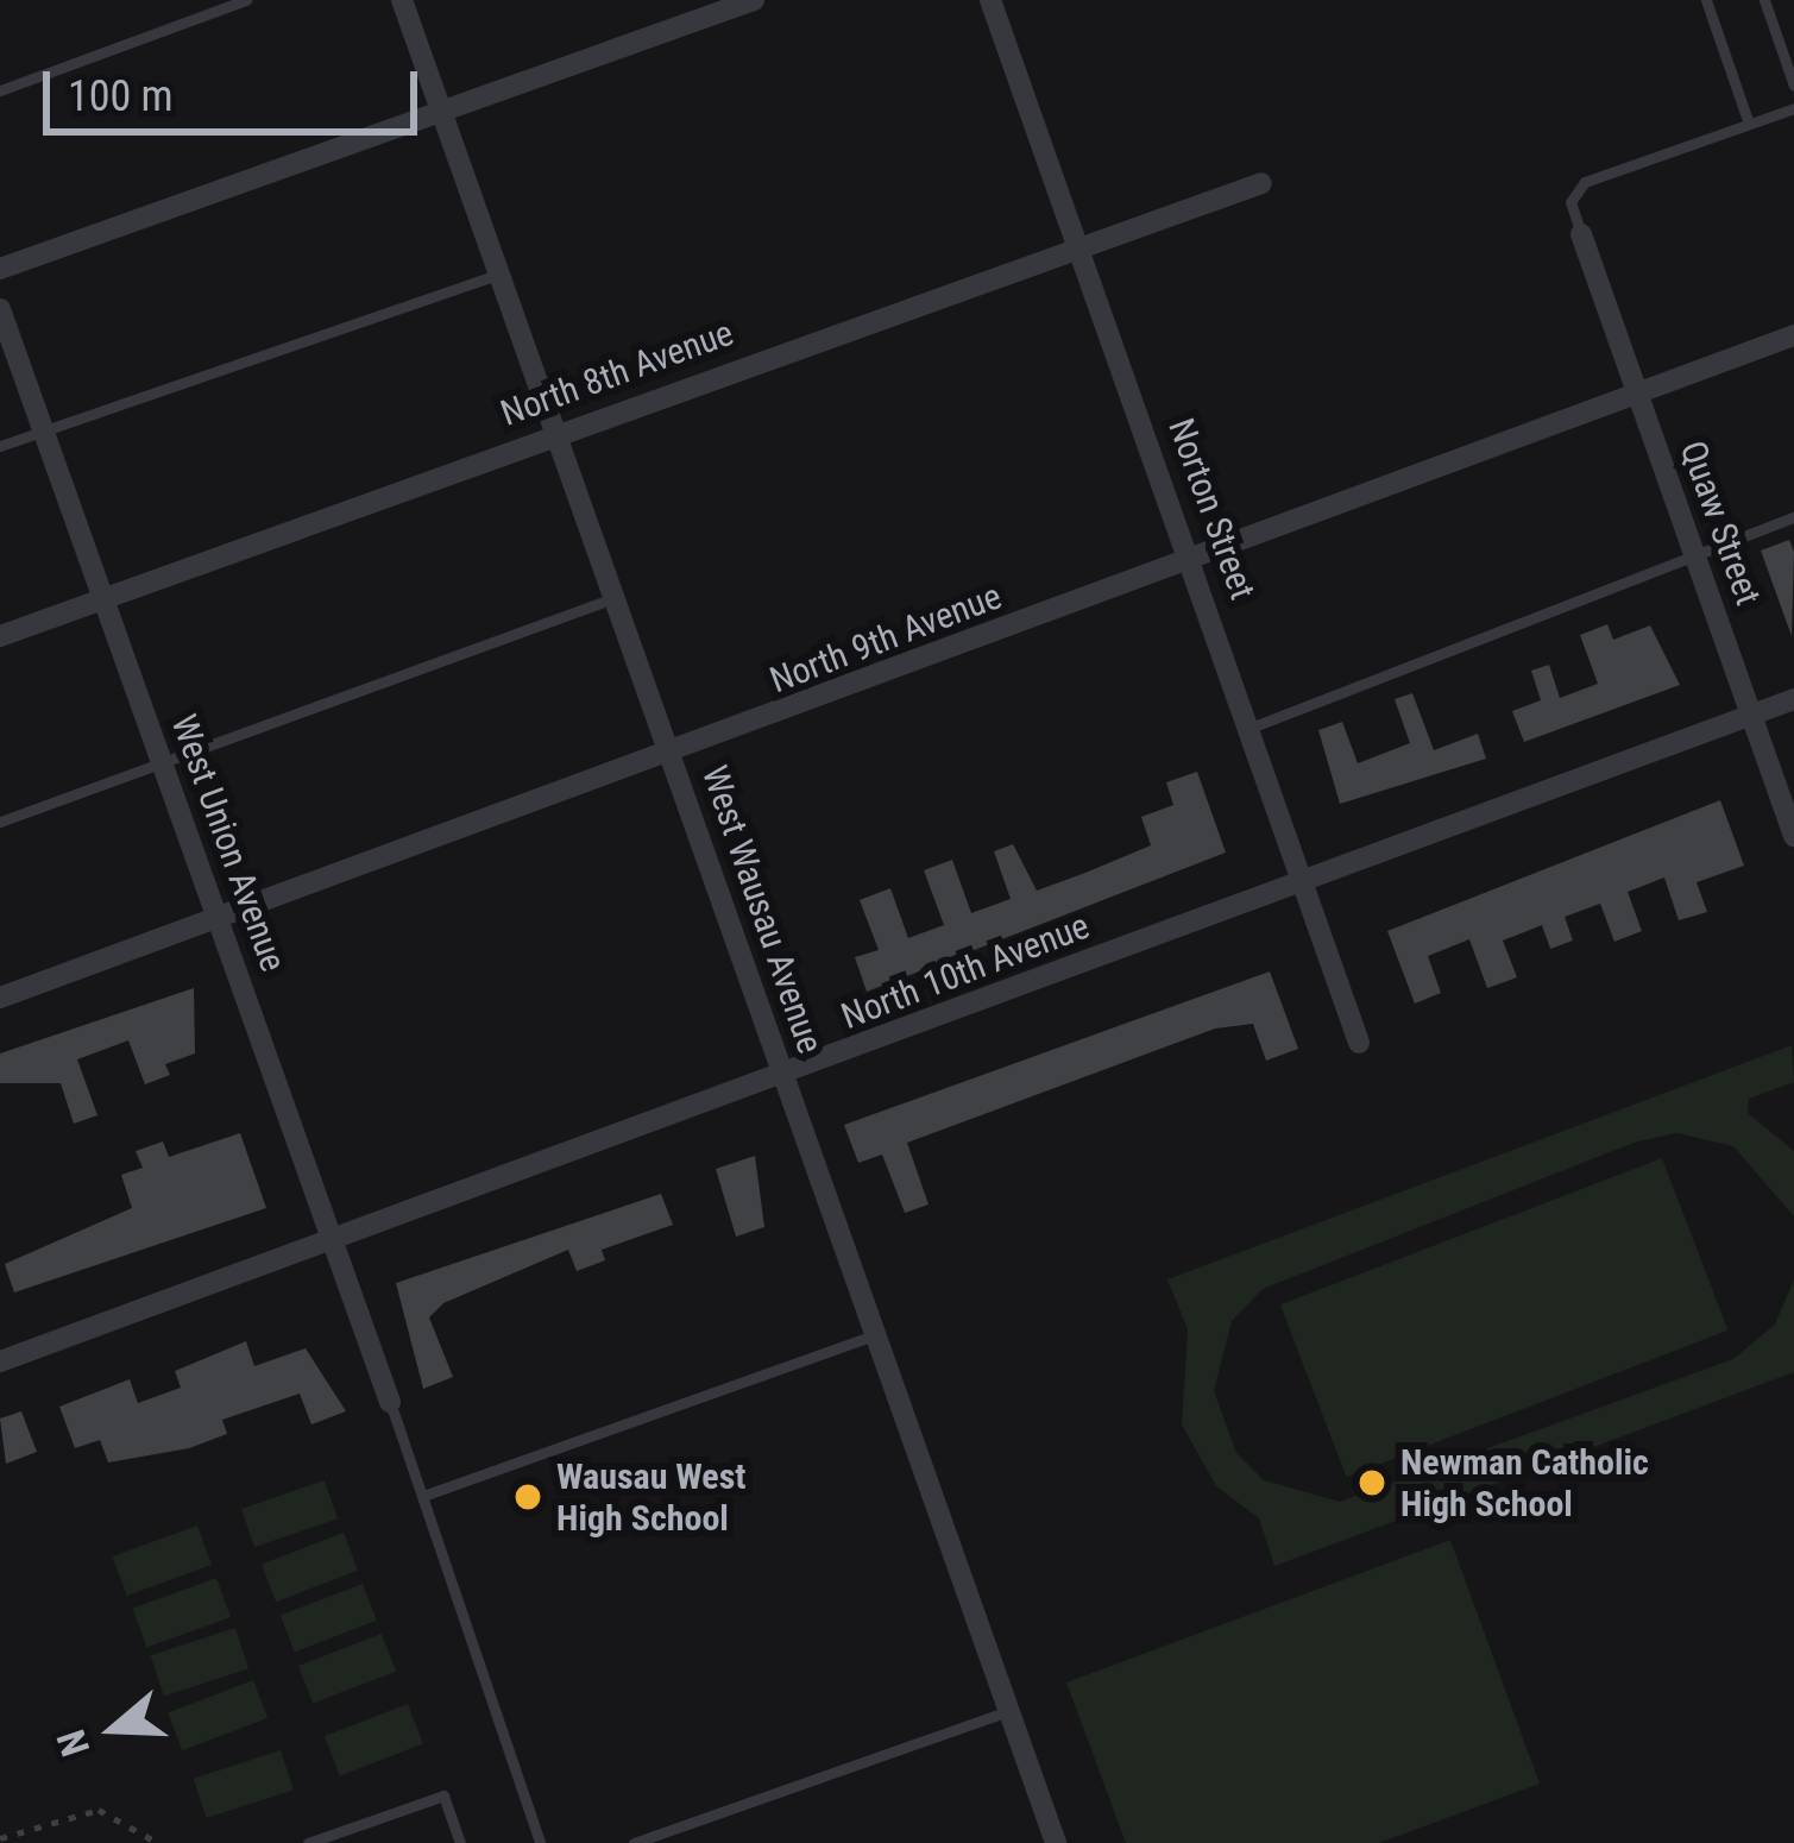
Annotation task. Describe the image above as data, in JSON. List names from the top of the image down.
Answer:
{
  "streets": {
    "street": [
      "North 8th Avenue",
      "Norton Street",
      "Quaw Street",
      "North 9th Avenue",
      "West Union Avenue",
      "West Wausau Avenue",
      "North 10th Avenue"
    ]
  },
  "crossings": [
    ["North 8th Avenue", "Norton Street"],
    ["North 8th Avenue", "West Union Avenue"],
    ["North 8th Avenue", "West Wausau Avenue"],
    ["Norton Street", "North 9th Avenue"],
    ["Norton Street", "North 10th Avenue"],
    ["Quaw Street", "North 9th Avenue"],
    ["Quaw Street", "North 10th Avenue"],
    ["North 9th Avenue", "West Union Avenue"],
    ["North 9th Avenue", "West Wausau Avenue"],
    ["West Union Avenue", "North 10th Avenue"],
    ["West Wausau Avenue", "North 10th Avenue"]
  ],
  "places": ["Newman Catholic High School", "Wausau West High School"],
  "scale_bar": "100 m",
  "north": "left"
}
